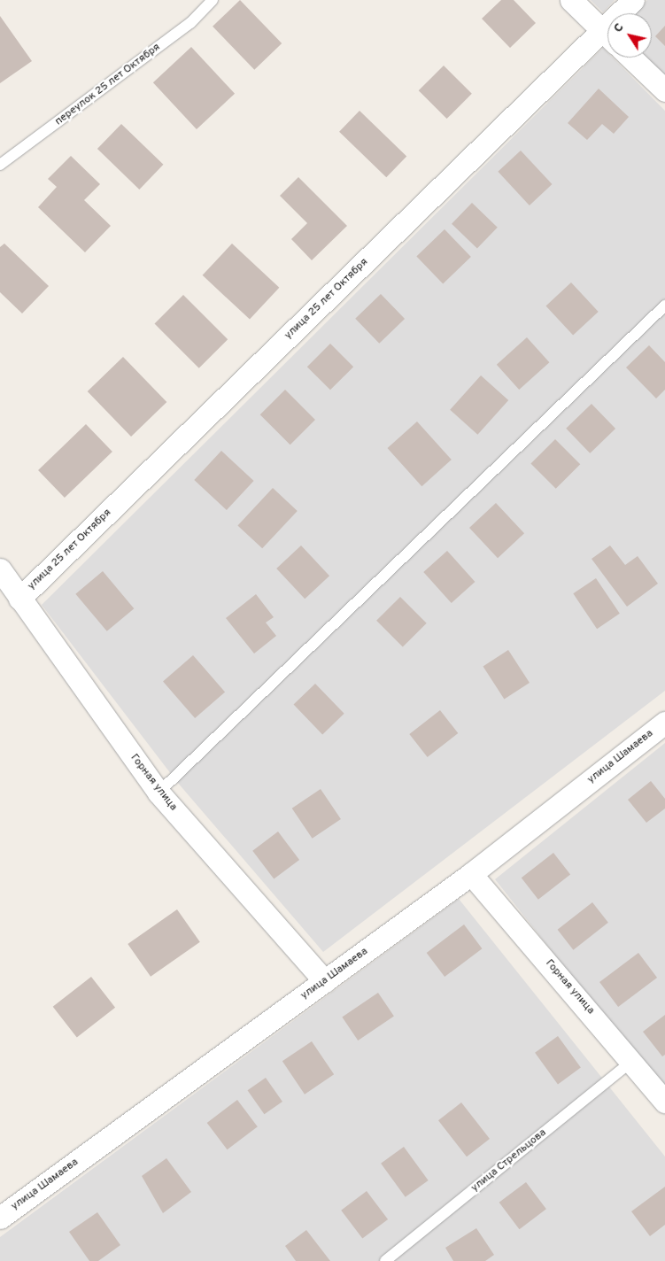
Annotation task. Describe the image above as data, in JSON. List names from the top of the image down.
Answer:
{
  "streets": {
    "street": ["улица 25 лет Октября", "улица Шамаева", "Горная улица"],
    "lane": ["переулок 25 лет Октября", "улица Стрельцова"]
  },
  "crossings": [
    ["улица 25 лет Октября", "Горная улица"],
    ["улица Шамаева", "Горная улица"],
    ["Горная улица", "улица Стрельцова"]
  ],
  "north": "top left"
}
